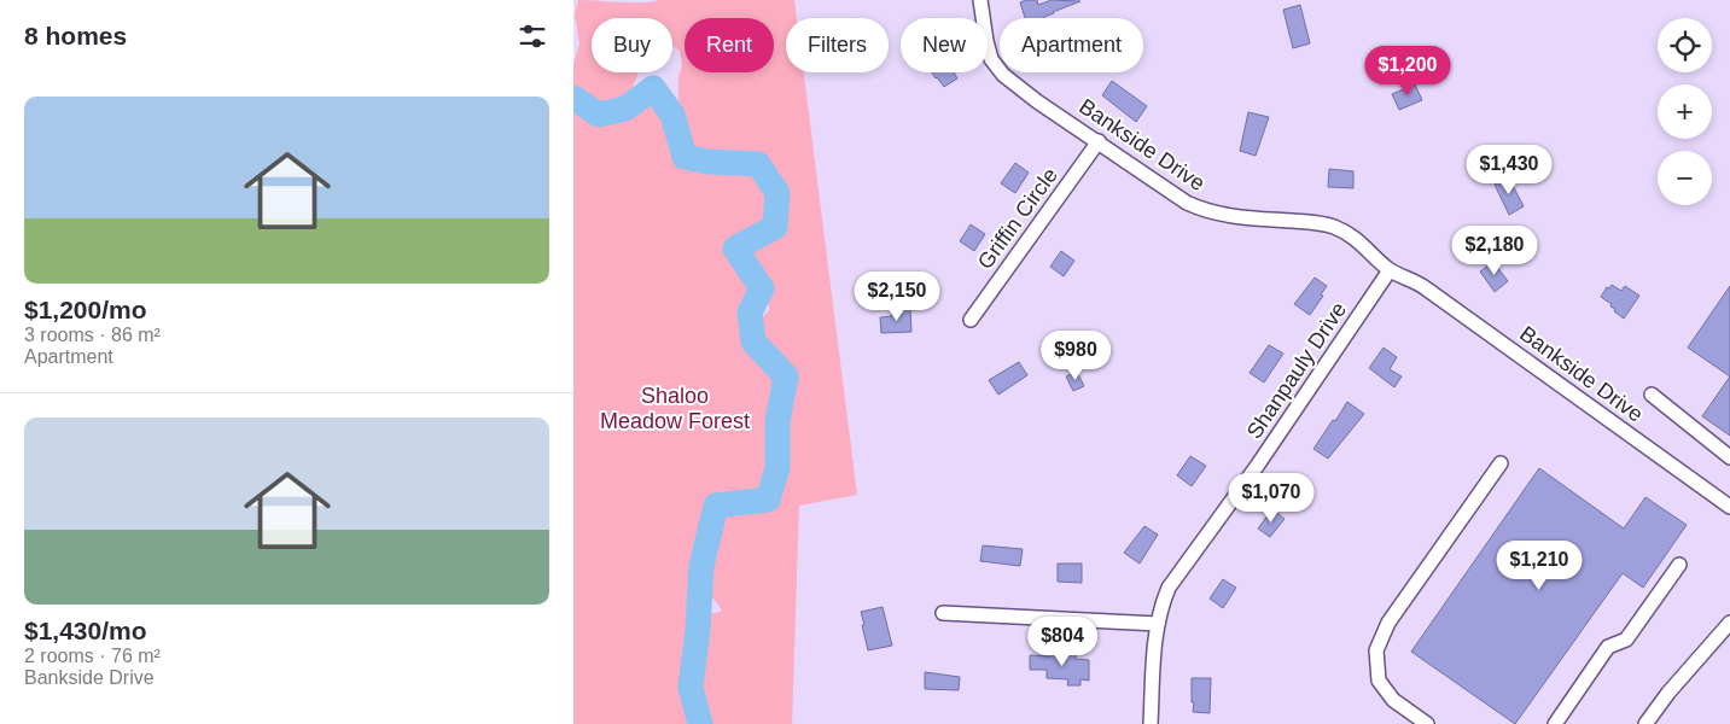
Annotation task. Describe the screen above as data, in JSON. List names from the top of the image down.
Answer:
{
  "streets": {
    "street": ["Bankside Drive", "Griffin Circle", "Shanpauly Drive"]
  },
  "crossings": [
    ["Bankside Drive", "Griffin Circle"],
    ["Bankside Drive", "Shanpauly Drive"]
  ],
  "parks": ["Shaloo Meadow Forest"],
  "page": {
    "heading": "8 homes",
    "map_buttons": ["+", "−"],
    "chip": [
      "Buy",
      "Rent",
      "Filters",
      "New",
      "Apartment"
    ],
    "price": [
      "$1,200",
      "$1,430",
      "$2,180",
      "$2,150",
      "$980",
      "$1,070",
      "$1,210",
      "$804"
    ],
    "list": [
      {
        "name": "$1,200/mo",
        "note": "3 rooms · 86 m² · Apartment"
      },
      {
        "name": "$1,430/mo",
        "note": "2 rooms · 76 m² · Bankside Drive"
      }
    ]
  }
}
